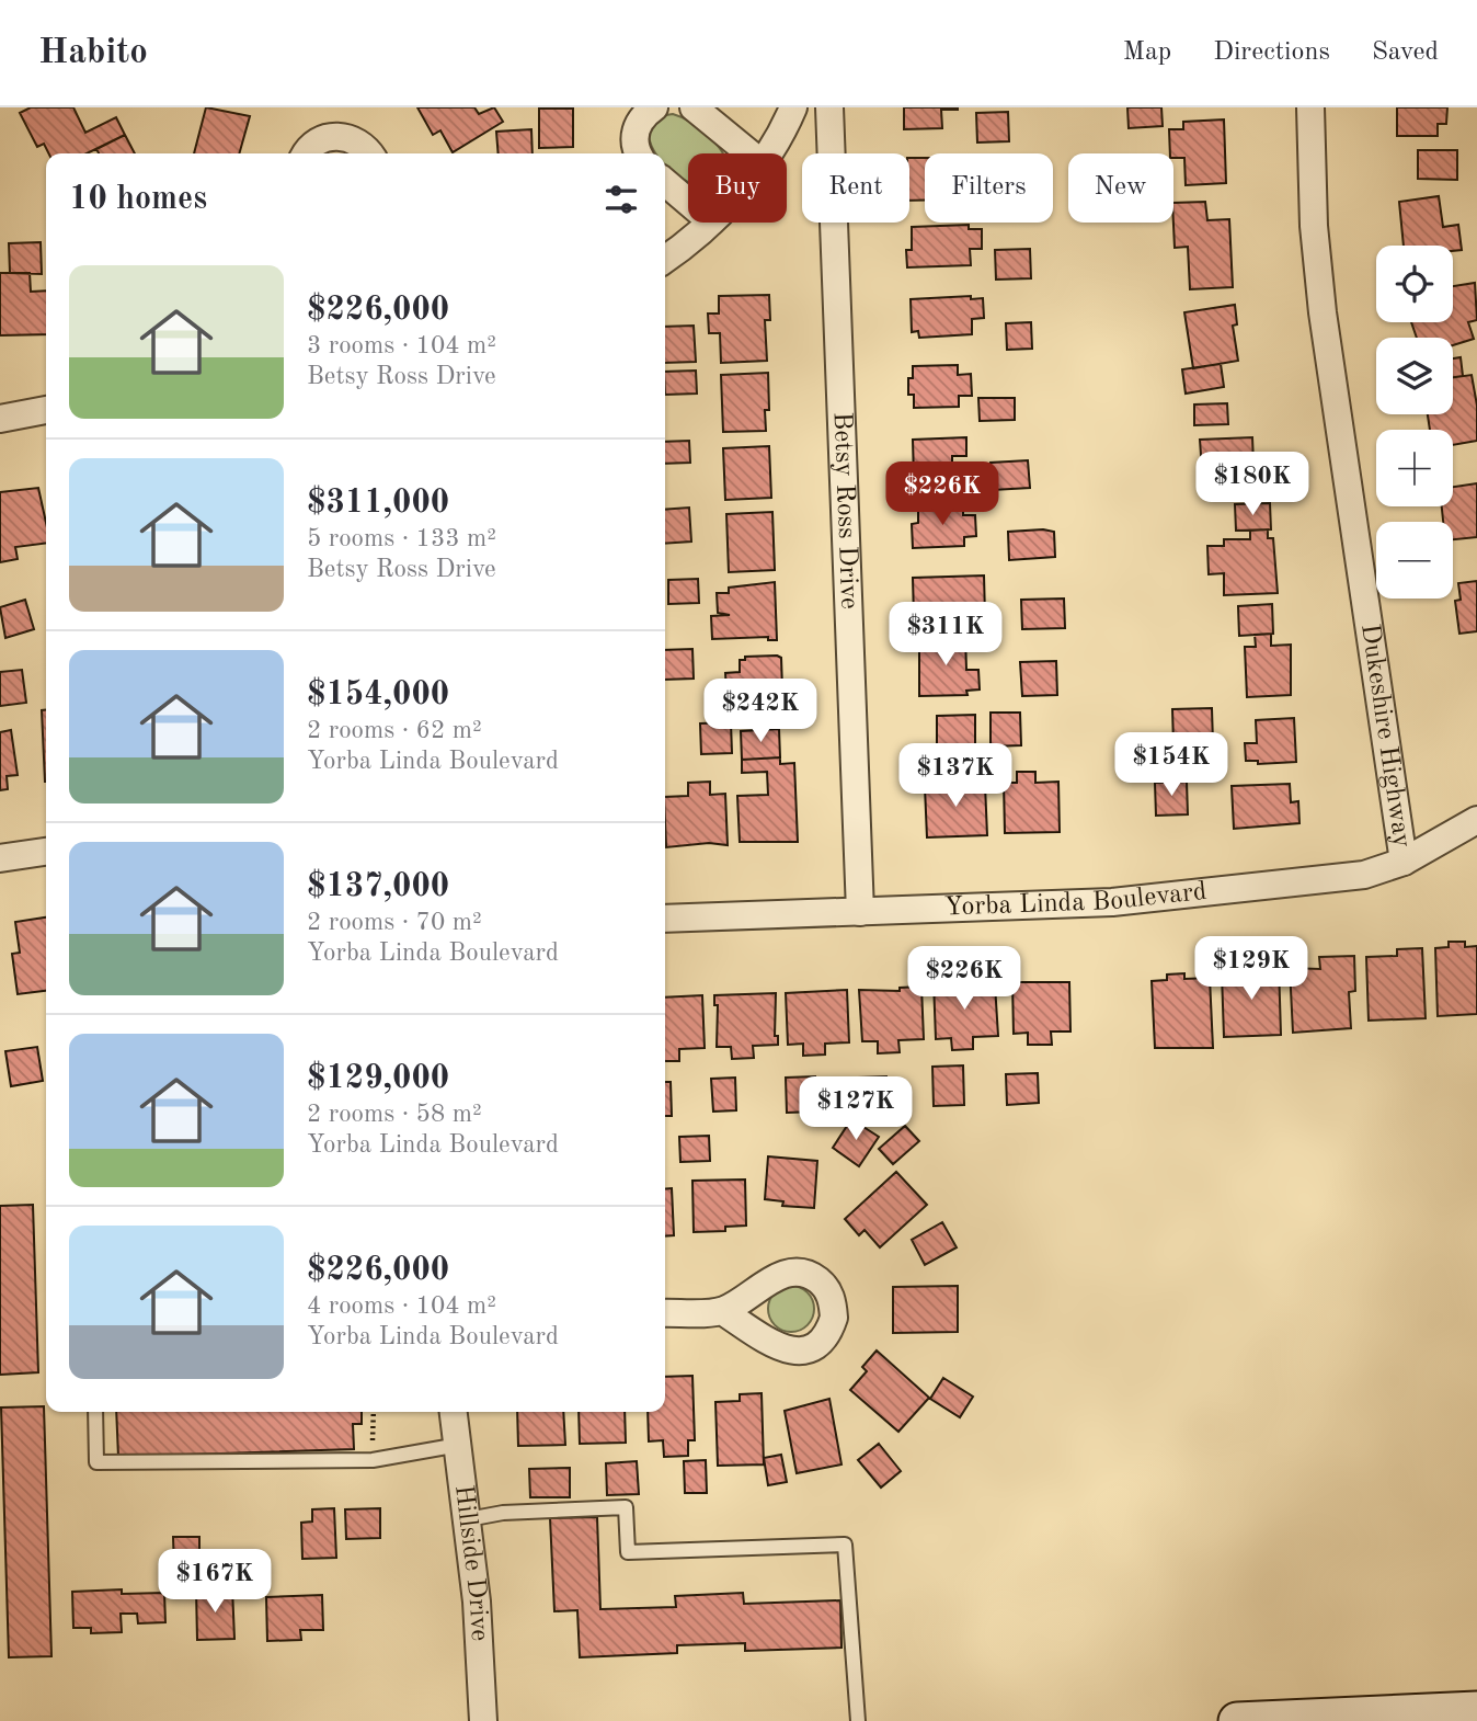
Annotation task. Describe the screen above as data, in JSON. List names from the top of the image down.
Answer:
{
  "streets": {
    "street": [
      "Betsy Ross Drive",
      "Dukeshire Highway",
      "Yorba Linda Boulevard",
      "Hillside Drive"
    ]
  },
  "crossings": [
    ["Betsy Ross Drive", "Yorba Linda Boulevard"],
    ["Dukeshire Highway", "Yorba Linda Boulevard"]
  ],
  "page": {
    "header": "Habito",
    "nav": ["Map", "Directions", "Saved"],
    "chip": [
      "Buy",
      "Rent",
      "Filters",
      "New"
    ],
    "heading": "10 homes",
    "map_buttons": ["+", "−"],
    "list": [
      {
        "name": "$226,000",
        "note": "3 rooms · 104 m² · Betsy Ross Drive"
      },
      {
        "name": "$311,000",
        "note": "5 rooms · 133 m² · Betsy Ross Drive"
      },
      {
        "name": "$154,000",
        "note": "2 rooms · 62 m² · Yorba Linda Boulevard"
      },
      {
        "name": "$137,000",
        "note": "2 rooms · 70 m² · Yorba Linda Boulevard"
      },
      {
        "name": "$129,000",
        "note": "2 rooms · 58 m² · Yorba Linda Boulevard"
      },
      {
        "name": "$226,000",
        "note": "4 rooms · 104 m² · Yorba Linda Boulevard"
      }
    ],
    "price": [
      "$180K",
      "$226K",
      "$311K",
      "$242K",
      "$154K",
      "$137K",
      "$129K",
      "$226K",
      "$127K",
      "$167K"
    ]
  }
}
